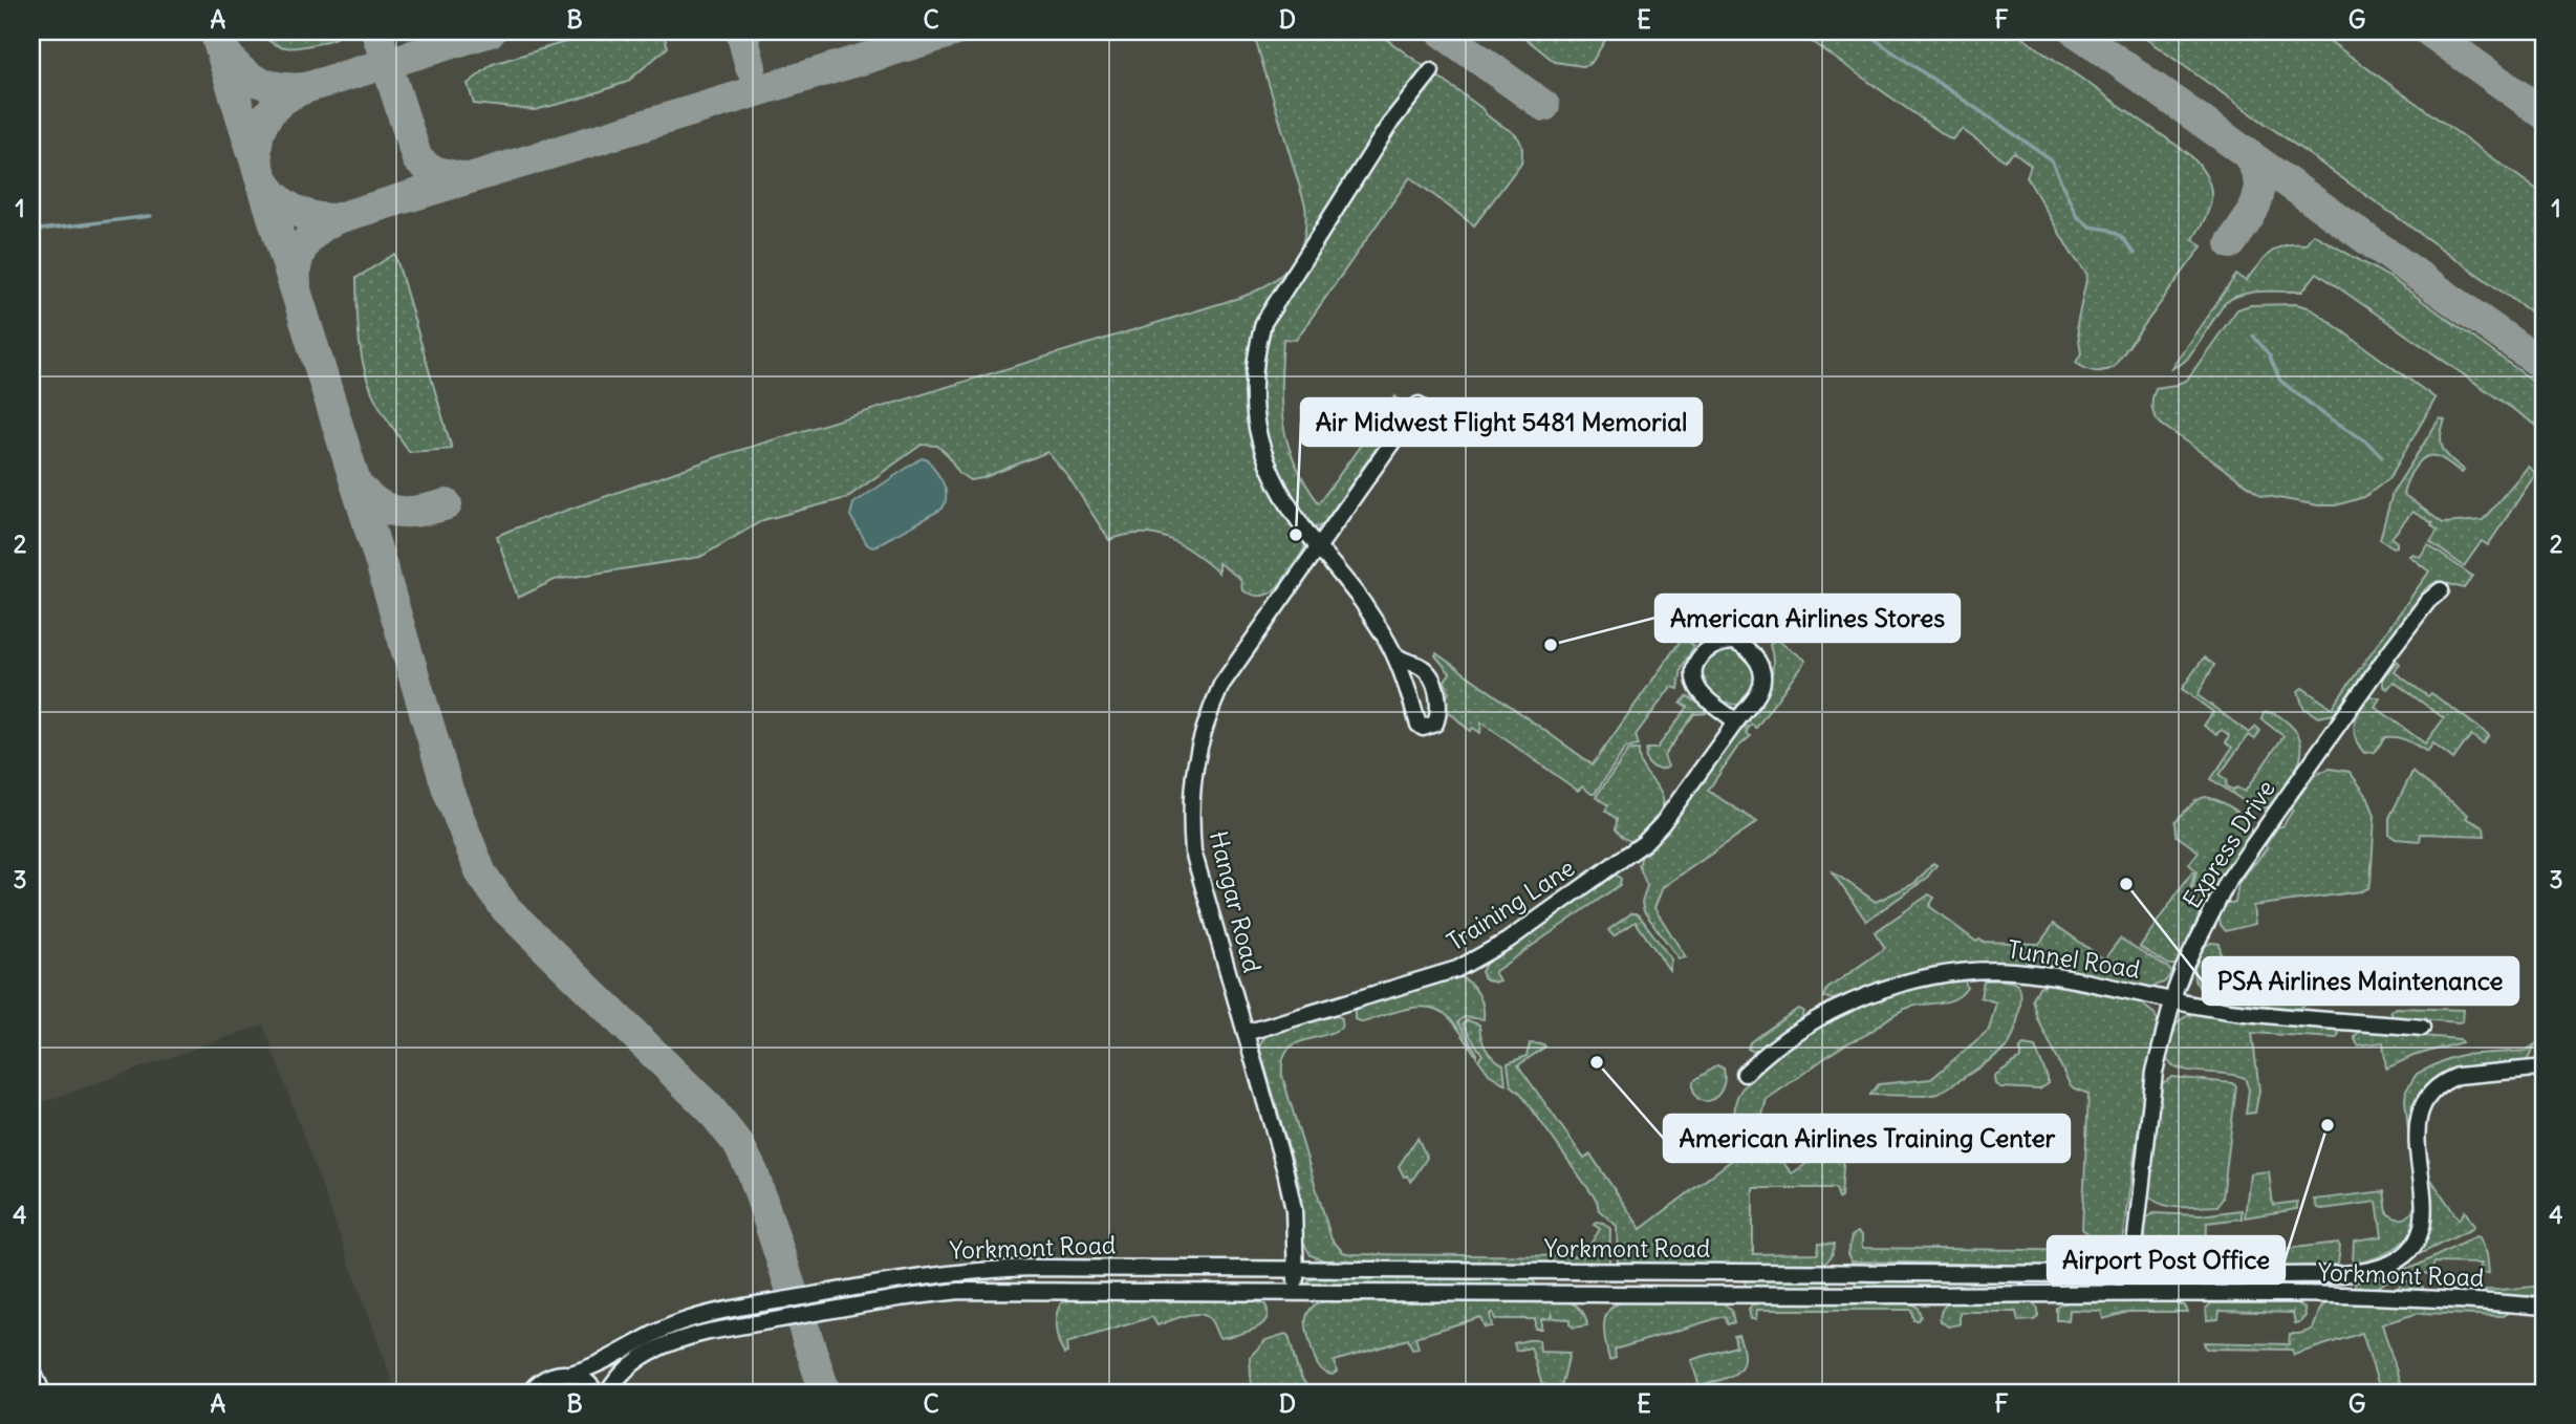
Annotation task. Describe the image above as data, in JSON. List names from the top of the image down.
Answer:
{
  "streets": {
    "street": [
      "Express Drive",
      "Hangar Road",
      "Training Lane",
      "Tunnel Road",
      "Yorkmont Road"
    ]
  },
  "crossings": [
    ["Express Drive", "Tunnel Road"],
    ["Express Drive", "Yorkmont Road"],
    ["Hangar Road", "Training Lane"],
    ["Hangar Road", "Yorkmont Road"]
  ],
  "places": [
    "Air Midwest Flight 5481 Memorial",
    "American Airlines Stores",
    "PSA Airlines Maintenance",
    "American Airlines Training Center",
    "Airport Post Office"
  ],
  "grid": {
    "columns": [
      "A",
      "B",
      "C",
      "D",
      "E",
      "F",
      "G"
    ],
    "rows": [
      "1",
      "2",
      "3",
      "4"
    ]
  }
}
